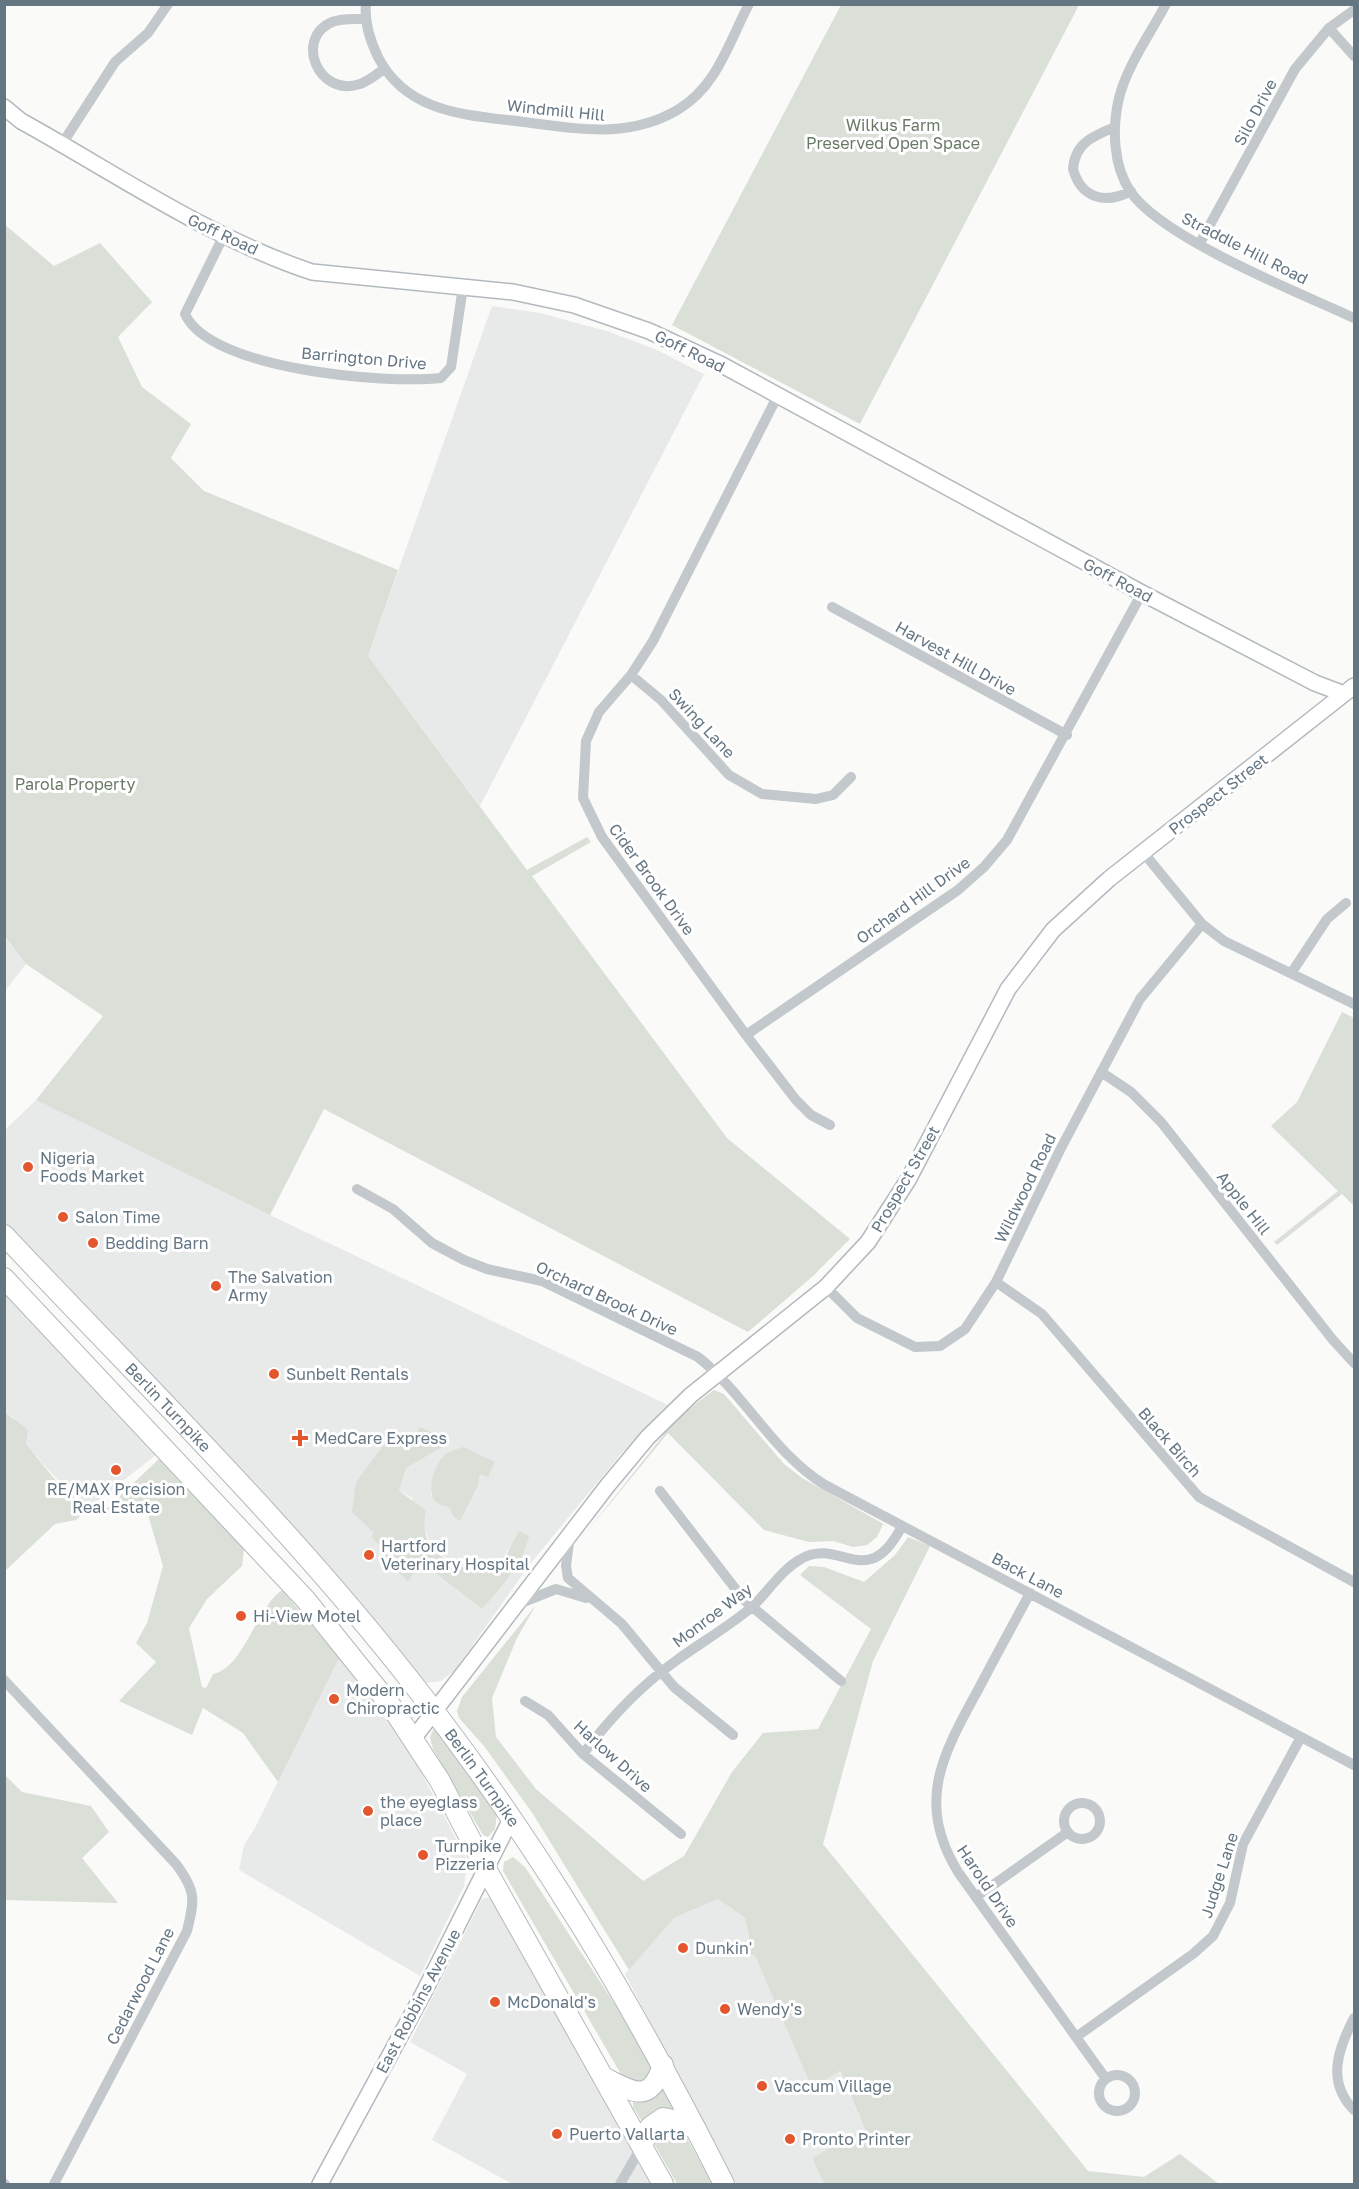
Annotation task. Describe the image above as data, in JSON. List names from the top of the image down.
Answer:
{
  "streets": {
    "highway": ["Berlin Turnpike"],
    "main road": ["Goff Road", "Prospect Street", "East Robbins Avenue"],
    "street": [
      "Windmill Hill",
      "Silo Drive",
      "Straddle Hill Road",
      "Barrington Drive",
      "Harvest Hill Drive",
      "Swing Lane",
      "Cider Brook Drive",
      "Orchard Hill Drive",
      "Wildwood Road",
      "Apple Hill",
      "Orchard Brook Drive",
      "Black Birch",
      "Back Lane",
      "Monroe Way",
      "Harlow Drive",
      "Judge Lane",
      "Harold Drive",
      "Cedarwood Lane"
    ]
  },
  "crossings": [
    ["Silo Drive", "Straddle Hill Road"],
    ["Goff Road", "Barrington Drive"],
    ["Goff Road", "Prospect Street"],
    ["Goff Road", "Cider Brook Drive"],
    ["Goff Road", "Orchard Hill Drive"],
    ["Harvest Hill Drive", "Orchard Hill Drive"],
    ["Swing Lane", "Cider Brook Drive"],
    ["Prospect Street", "Wildwood Road"],
    ["Prospect Street", "Orchard Brook Drive"],
    ["Prospect Street", "Berlin Turnpike"],
    ["Prospect Street", "Back Lane"],
    ["Cider Brook Drive", "Orchard Hill Drive"],
    ["Wildwood Road", "Apple Hill"],
    ["Wildwood Road", "Black Birch"],
    ["Orchard Brook Drive", "Back Lane"],
    ["Berlin Turnpike", "East Robbins Avenue"],
    ["Back Lane", "Monroe Way"],
    ["Back Lane", "Judge Lane"],
    ["Back Lane", "Harold Drive"],
    ["Monroe Way", "Harlow Drive"],
    ["Judge Lane", "Harold Drive"]
  ],
  "parks": ["Wilkus Farm Preserved Open Space", "Parola Property"],
  "places": {
    "other": [
      "Nigeria Foods Market",
      "Salon Time",
      "Bedding Barn",
      "The Salvation Army",
      "Sunbelt Rentals",
      "RE/MAX Precision Real Estate",
      "Hartford Veterinary Hospital",
      "Hi-View Motel",
      "Modern Chiropractic",
      "the eyeglass place",
      "Turnpike Pizzeria",
      "Dunkin'",
      "McDonald's",
      "Wendy's",
      "Vaccum Village",
      "Puerto Vallarta",
      "Pronto Printer"
    ],
    "health": ["MedCare Express"]
  }
}
